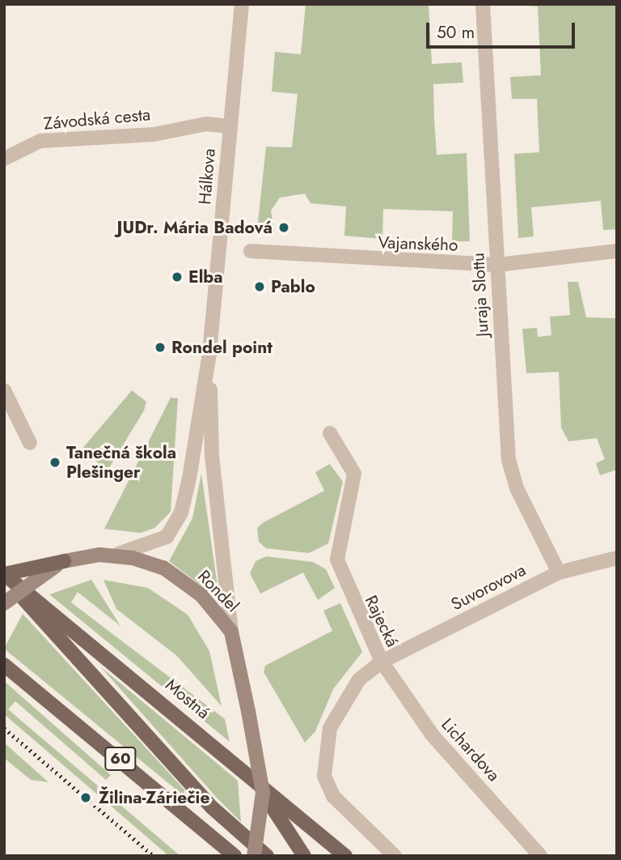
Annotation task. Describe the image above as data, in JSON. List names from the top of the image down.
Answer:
{
  "streets": {
    "main road": ["Mostná", "60"],
    "street": [
      "Závodská cesta",
      "Hálkova",
      "Vajanského",
      "Juraja Slottu",
      "Suvorovova",
      "Rondel",
      "Rajecká",
      "Lichardova"
    ]
  },
  "crossings": [
    ["Závodská cesta", "Hálkova"],
    ["Hálkova", "Rondel"],
    ["Vajanského", "Juraja Slottu"],
    ["Juraja Slottu", "Suvorovova"],
    ["Suvorovova", "Rajecká"],
    ["Suvorovova", "Lichardova"],
    ["Rajecká", "Lichardova"]
  ],
  "places": [
    "JUDr. Mária Badová",
    "Elba",
    "Pablo",
    "Rondel point",
    "Tanečná škola Plešinger",
    "Žilina-Záriečie"
  ],
  "scale_bar": "50 m"
}
